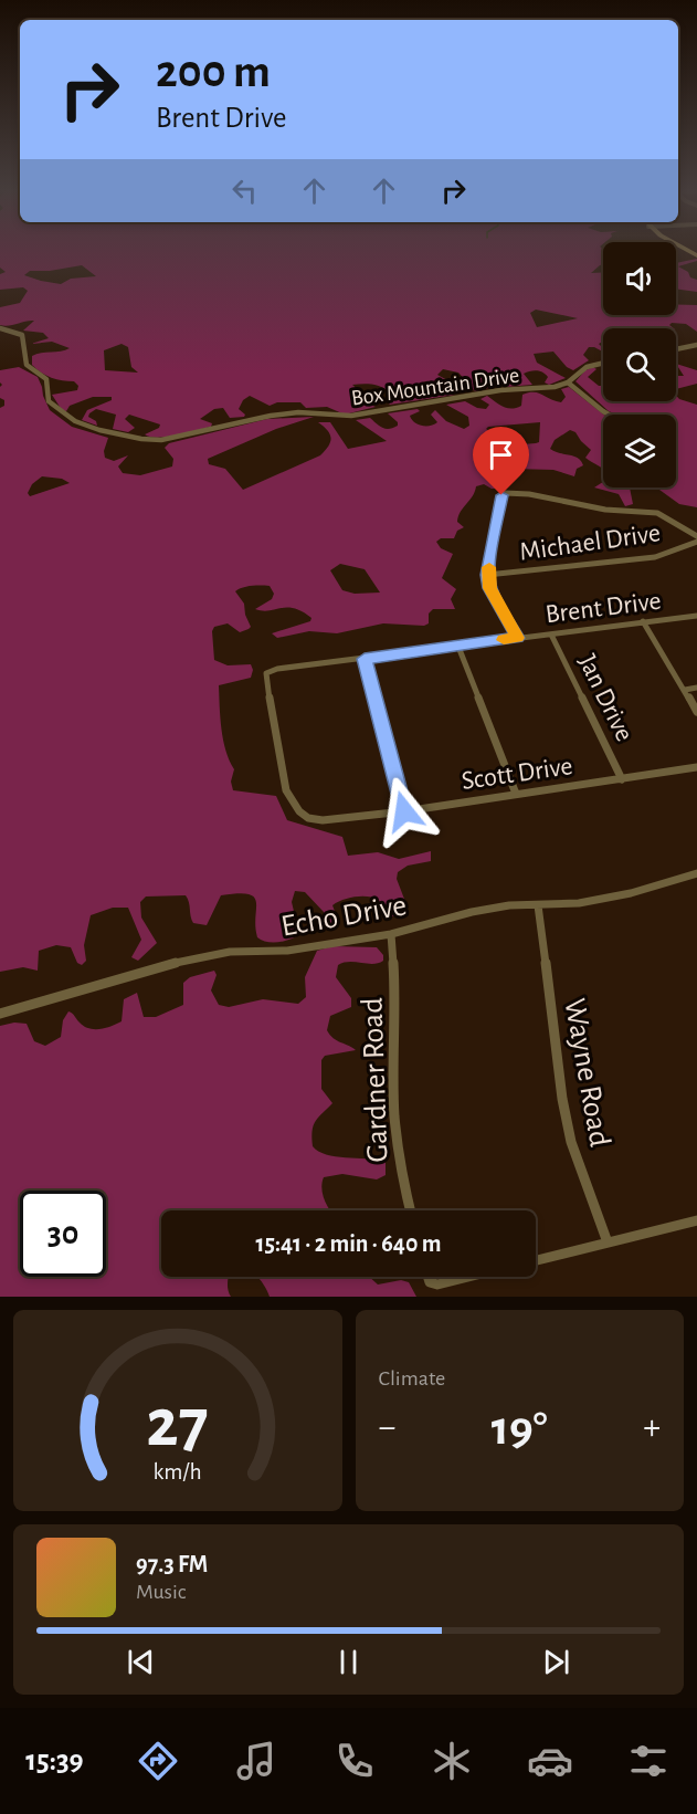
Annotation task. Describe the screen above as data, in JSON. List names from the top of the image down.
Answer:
{
  "streets": {
    "street": [
      "Box Mountain Drive",
      "Michael Drive",
      "Brent Drive",
      "Jan Drive",
      "Scott Drive",
      "Echo Drive",
      "Wayne Road",
      "Gardner Road"
    ]
  },
  "crossings": [
    ["Brent Drive", "Jan Drive"],
    ["Brent Drive", "Scott Drive"],
    ["Jan Drive", "Scott Drive"],
    ["Echo Drive", "Wayne Road"],
    ["Echo Drive", "Gardner Road"]
  ],
  "page": {
    "turn": ["200 m", "Brent Drive"],
    "limit": "30",
    "trip": "15:41 · 2 min · 640 m",
    "tile": "Climate",
    "heat": ["−", "19°", "+"],
    "song": ["97.3 FM", "Music"],
    "tabs": "15:39",
    "gauge": ["27", "km/h"]
  }
}
